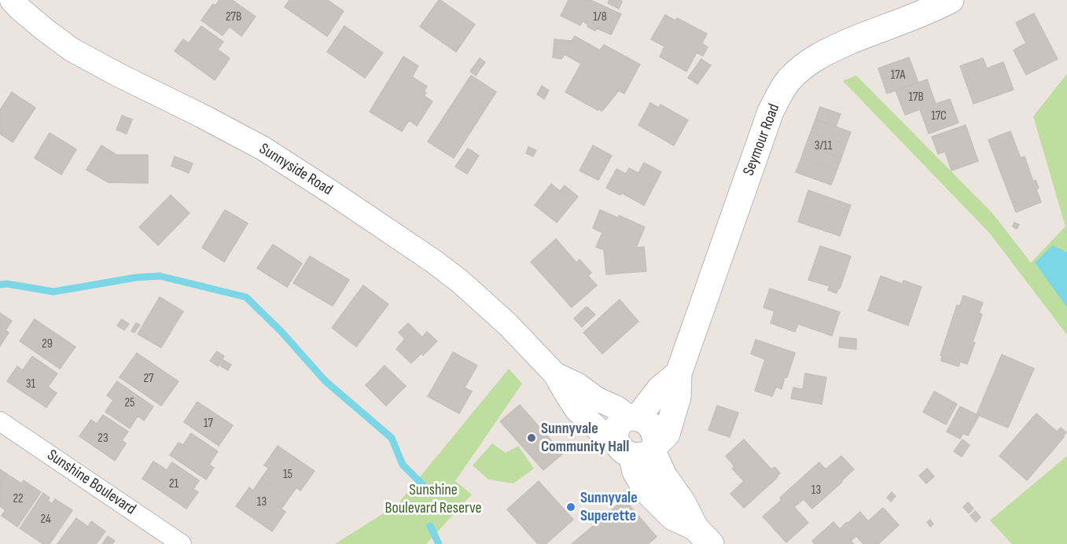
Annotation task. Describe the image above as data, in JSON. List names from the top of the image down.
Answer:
{
  "streets": {
    "main road": ["Seymour Road"],
    "street": ["Sunnyside Road", "Sunshine Boulevard"]
  },
  "crossings": [
    ["Seymour Road", "Sunnyside Road"]
  ],
  "parks": ["Sunshine Boulevard Reserve"],
  "places": ["Sunnyvale Community Hall", "Sunnyvale Superette"],
  "house_numbers": [
    "27B",
    "1/8",
    "17A",
    "17B",
    "17C",
    "3/11",
    "29",
    "27",
    "31",
    "25",
    "17",
    "23",
    "15",
    "21",
    "13",
    "22",
    "13",
    "24"
  ]
}
